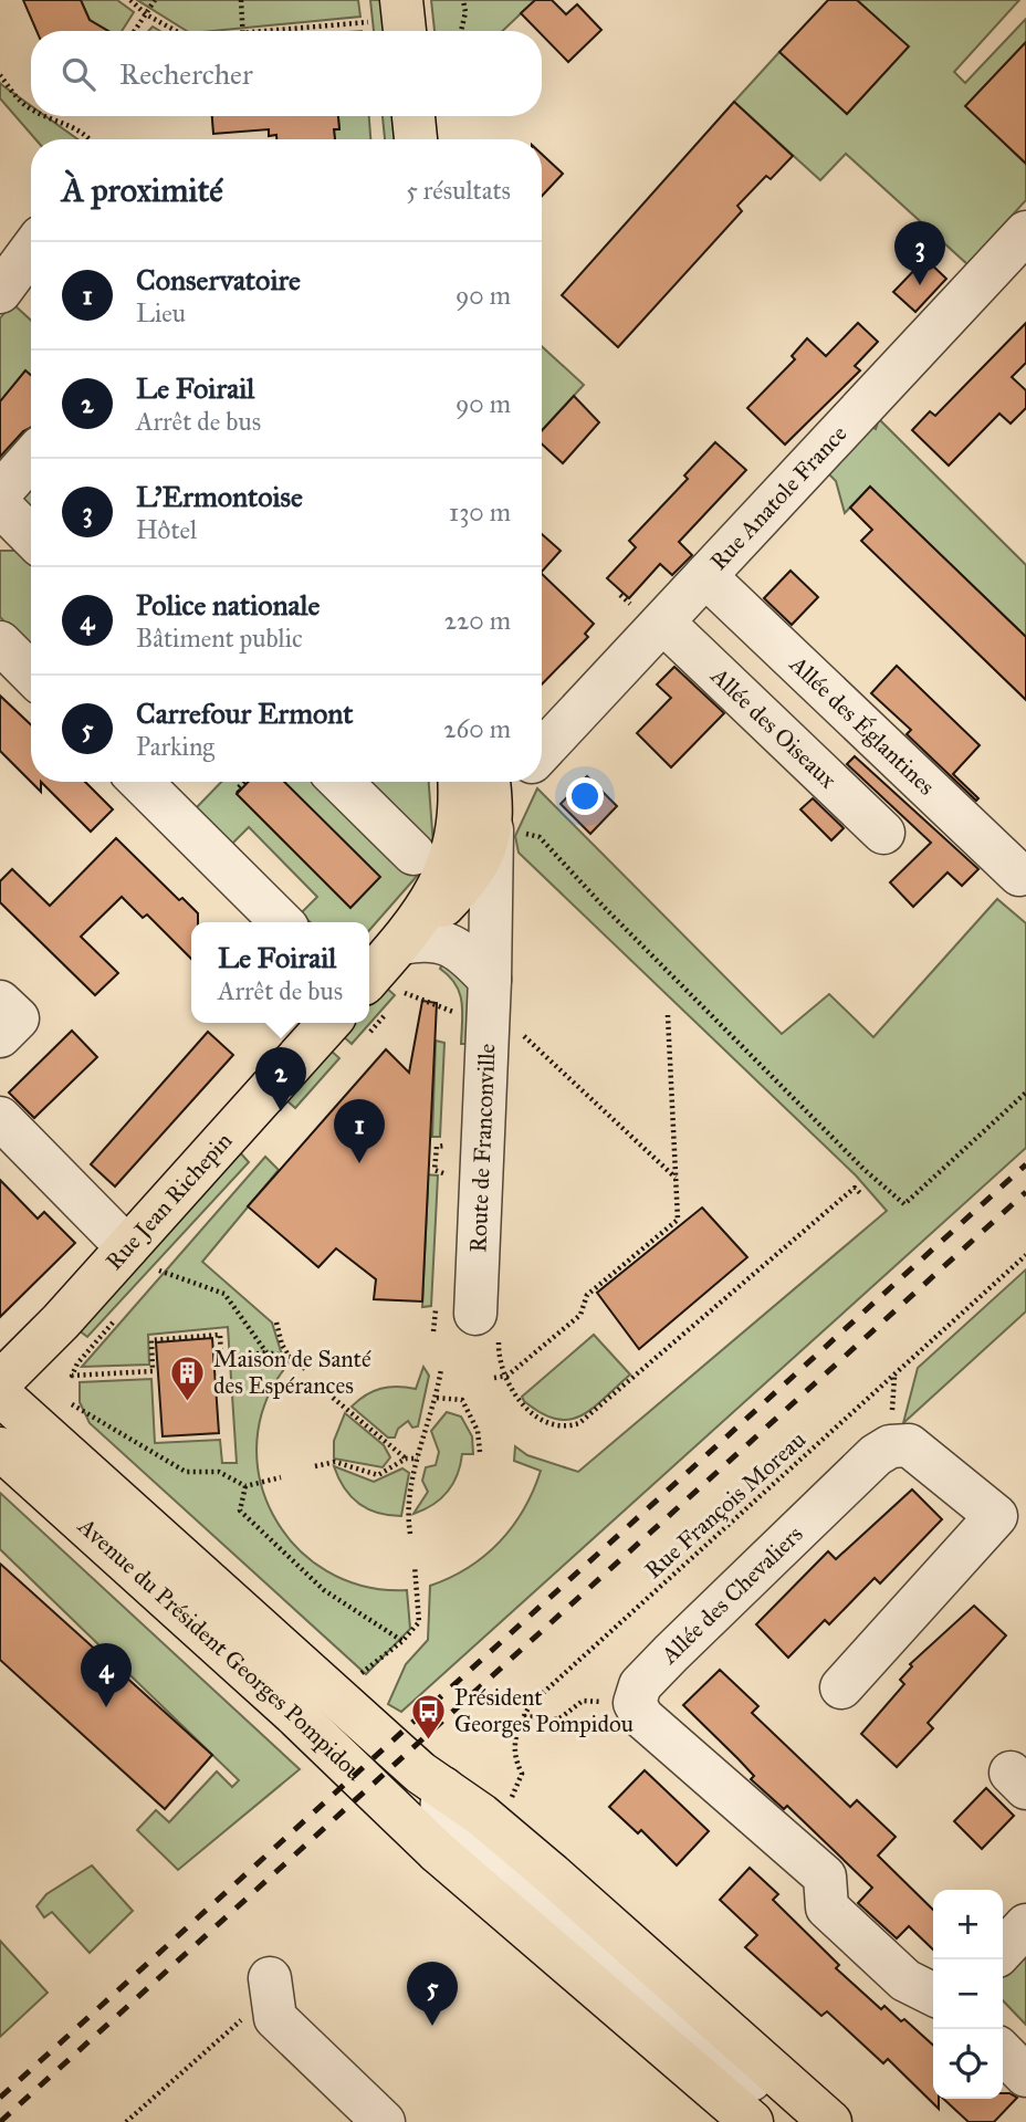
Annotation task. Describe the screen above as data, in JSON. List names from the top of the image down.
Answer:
{
  "streets": {
    "main road": ["Rue Jean Richepin", "Avenue du Président Georges Pompidou"],
    "street": [
      "Rue Anatole France",
      "Allée des Églantines",
      "Allée des Oiseaux",
      "Route de Franconville",
      "Allée des Chevaliers"
    ],
    "path": ["Rue François Moreau"]
  },
  "crossings": [
    ["Rue Anatole France", "Allée des Églantines"],
    ["Rue Anatole France", "Allée des Oiseaux"]
  ],
  "places": {
    "building": ["Maison de Santé des Espérances"],
    "bus stop": ["Président Georges Pompidou"]
  },
  "page": {
    "search": "Rechercher",
    "heading": ["À proximité", "5 résultats"],
    "pins": [
      "3",
      "2",
      "1",
      "4",
      "5"
    ],
    "list": [
      {
        "mark": "1",
        "name": "Conservatoire",
        "note": "Lieu",
        "value": "90 m"
      },
      {
        "mark": "2",
        "name": "Le Foirail",
        "note": "Arrêt de bus",
        "value": "90 m"
      },
      {
        "mark": "3",
        "name": "L'Ermontoise",
        "note": "Hôtel",
        "value": "130 m"
      },
      {
        "mark": "4",
        "name": "Police nationale",
        "note": "Bâtiment public",
        "value": "220 m"
      },
      {
        "mark": "5",
        "name": "Carrefour Ermont",
        "note": "Parking",
        "value": "260 m"
      }
    ],
    "popup": ["Le Foirail", "Arrêt de bus"],
    "map_buttons": ["+", "−"]
  }
}
